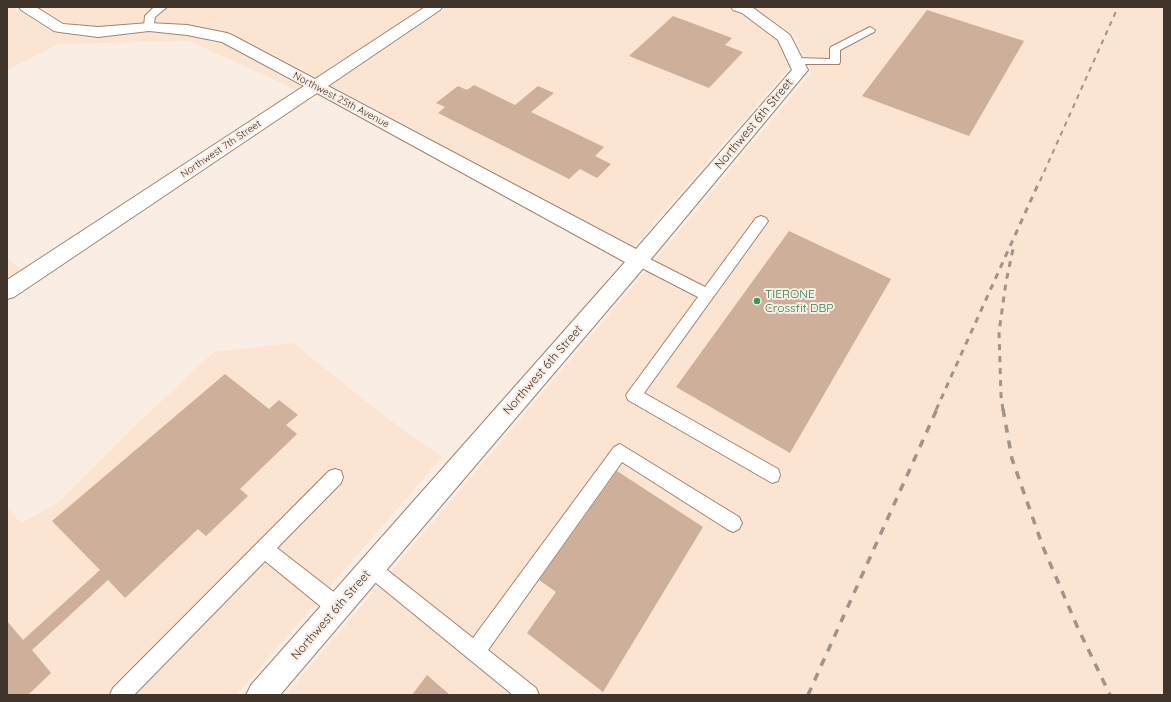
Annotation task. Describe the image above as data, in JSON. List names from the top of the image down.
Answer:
{
  "streets": {
    "street": ["Northwest 25th Avenue", "Northwest 6th Street", "Northwest 7th Street"]
  },
  "crossings": [
    ["Northwest 25th Avenue", "Northwest 6th Street"],
    ["Northwest 25th Avenue", "Northwest 7th Street"]
  ],
  "places": ["TIERONE Crossfit DBP"]
}
